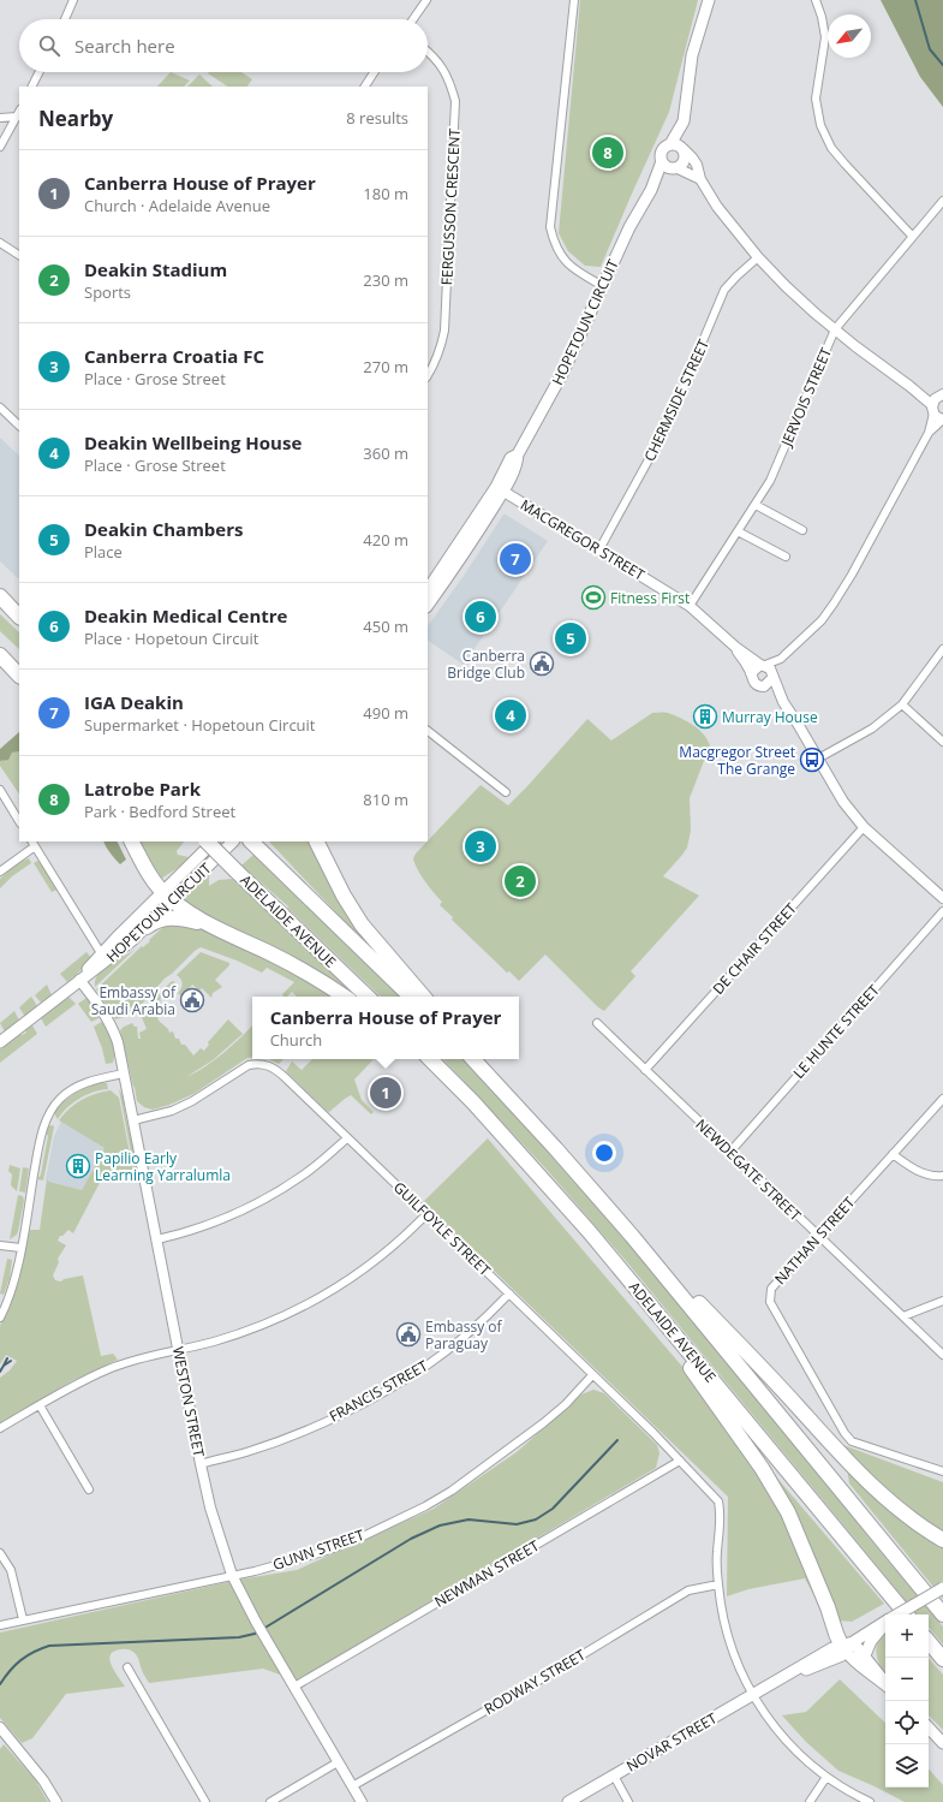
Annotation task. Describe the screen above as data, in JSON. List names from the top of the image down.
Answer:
{
  "streets": {
    "highway": ["ADELAIDE AVENUE"],
    "main road": ["HOPETOUN CIRCUIT", "NOVAR STREET"],
    "street": [
      "FERGUSSON CRESCENT",
      "JERVOIS STREET",
      "CHERMSIDE STREET",
      "MACGREGOR STREET",
      "DE CHAIR STREET",
      "LE HUNTE STREET",
      "NEWDEGATE STREET",
      "GUILFOYLE STREET",
      "NATHAN STREET",
      "FRANCIS STREET",
      "WESTON STREET",
      "GUNN STREET",
      "NEWMAN STREET",
      "RODWAY STREET"
    ]
  },
  "crossings": [
    ["HOPETOUN CIRCUIT", "MACGREGOR STREET"],
    ["HOPETOUN CIRCUIT", "WESTON STREET"],
    ["JERVOIS STREET", "MACGREGOR STREET"],
    ["CHERMSIDE STREET", "MACGREGOR STREET"],
    ["DE CHAIR STREET", "NEWDEGATE STREET"],
    ["LE HUNTE STREET", "NEWDEGATE STREET"],
    ["NEWDEGATE STREET", "NATHAN STREET"],
    ["GUILFOYLE STREET", "FRANCIS STREET"],
    ["GUILFOYLE STREET", "WESTON STREET"],
    ["GUILFOYLE STREET", "GUNN STREET"],
    ["GUILFOYLE STREET", "NEWMAN STREET"],
    ["GUILFOYLE STREET", "RODWAY STREET"],
    ["FRANCIS STREET", "WESTON STREET"],
    ["WESTON STREET", "GUNN STREET"],
    ["WESTON STREET", "NEWMAN STREET"],
    ["WESTON STREET", "RODWAY STREET"]
  ],
  "places": {
    "sports": ["Fitness First"],
    "public building": ["Canberra Bridge Club", "Embassy of Saudi Arabia", "Embassy of Paraguay"],
    "building": ["Murray House", "Papilio Early Learning Yarralumla"],
    "bus stop": ["Macgregor Street The Grange"]
  },
  "north": "bottom left",
  "page": {
    "search": "Search here",
    "heading": ["Nearby", "8 results"],
    "pins": [
      "8",
      "7",
      "6",
      "5",
      "4",
      "3",
      "2",
      "1"
    ],
    "list": [
      {
        "mark": "1",
        "name": "Canberra House of Prayer",
        "note": "Church · Adelaide Avenue",
        "value": "180 m"
      },
      {
        "mark": "2",
        "name": "Deakin Stadium",
        "note": "Sports",
        "value": "230 m"
      },
      {
        "mark": "3",
        "name": "Canberra Croatia FC",
        "note": "Place · Grose Street",
        "value": "270 m"
      },
      {
        "mark": "4",
        "name": "Deakin Wellbeing House",
        "note": "Place · Grose Street",
        "value": "360 m"
      },
      {
        "mark": "5",
        "name": "Deakin Chambers",
        "note": "Place",
        "value": "420 m"
      },
      {
        "mark": "6",
        "name": "Deakin Medical Centre",
        "note": "Place · Hopetoun Circuit",
        "value": "450 m"
      },
      {
        "mark": "7",
        "name": "IGA Deakin",
        "note": "Supermarket · Hopetoun Circuit",
        "value": "490 m"
      },
      {
        "mark": "8",
        "name": "Latrobe Park",
        "note": "Park · Bedford Street",
        "value": "810 m"
      }
    ],
    "popup": ["Canberra House of Prayer", "Church"],
    "map_buttons": ["+", "−"]
  }
}
